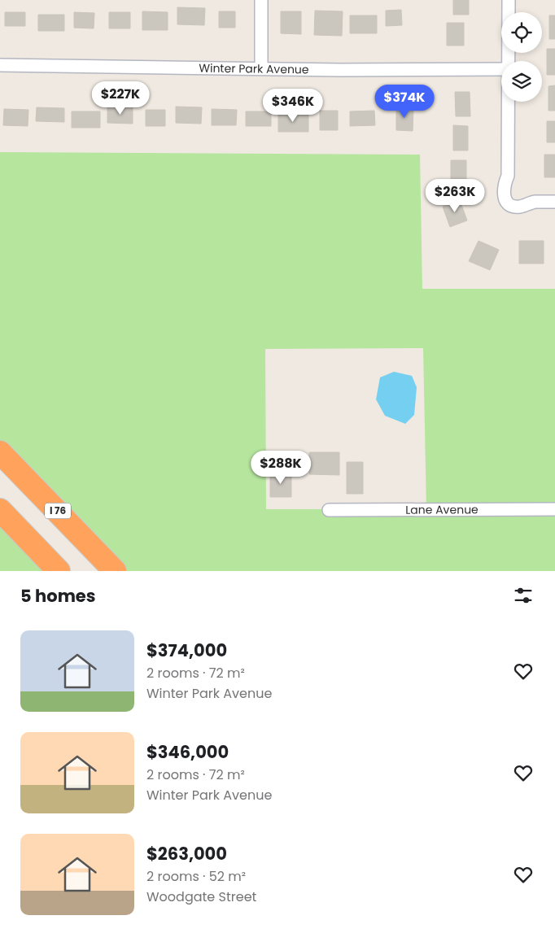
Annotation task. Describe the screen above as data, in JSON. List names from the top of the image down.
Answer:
{
  "streets": {
    "highway": ["I 76"],
    "street": ["Winter Park Avenue", "Lane Avenue"]
  },
  "page": {
    "price": [
      "$227K",
      "$374K",
      "$346K",
      "$263K",
      "$288K"
    ],
    "heading": "5 homes",
    "list": [
      {
        "name": "$374,000",
        "note": "2 rooms · 72 m² · Winter Park Avenue"
      },
      {
        "name": "$346,000",
        "note": "2 rooms · 72 m² · Winter Park Avenue"
      },
      {
        "name": "$263,000",
        "note": "2 rooms · 52 m² · Woodgate Street"
      }
    ]
  }
}
